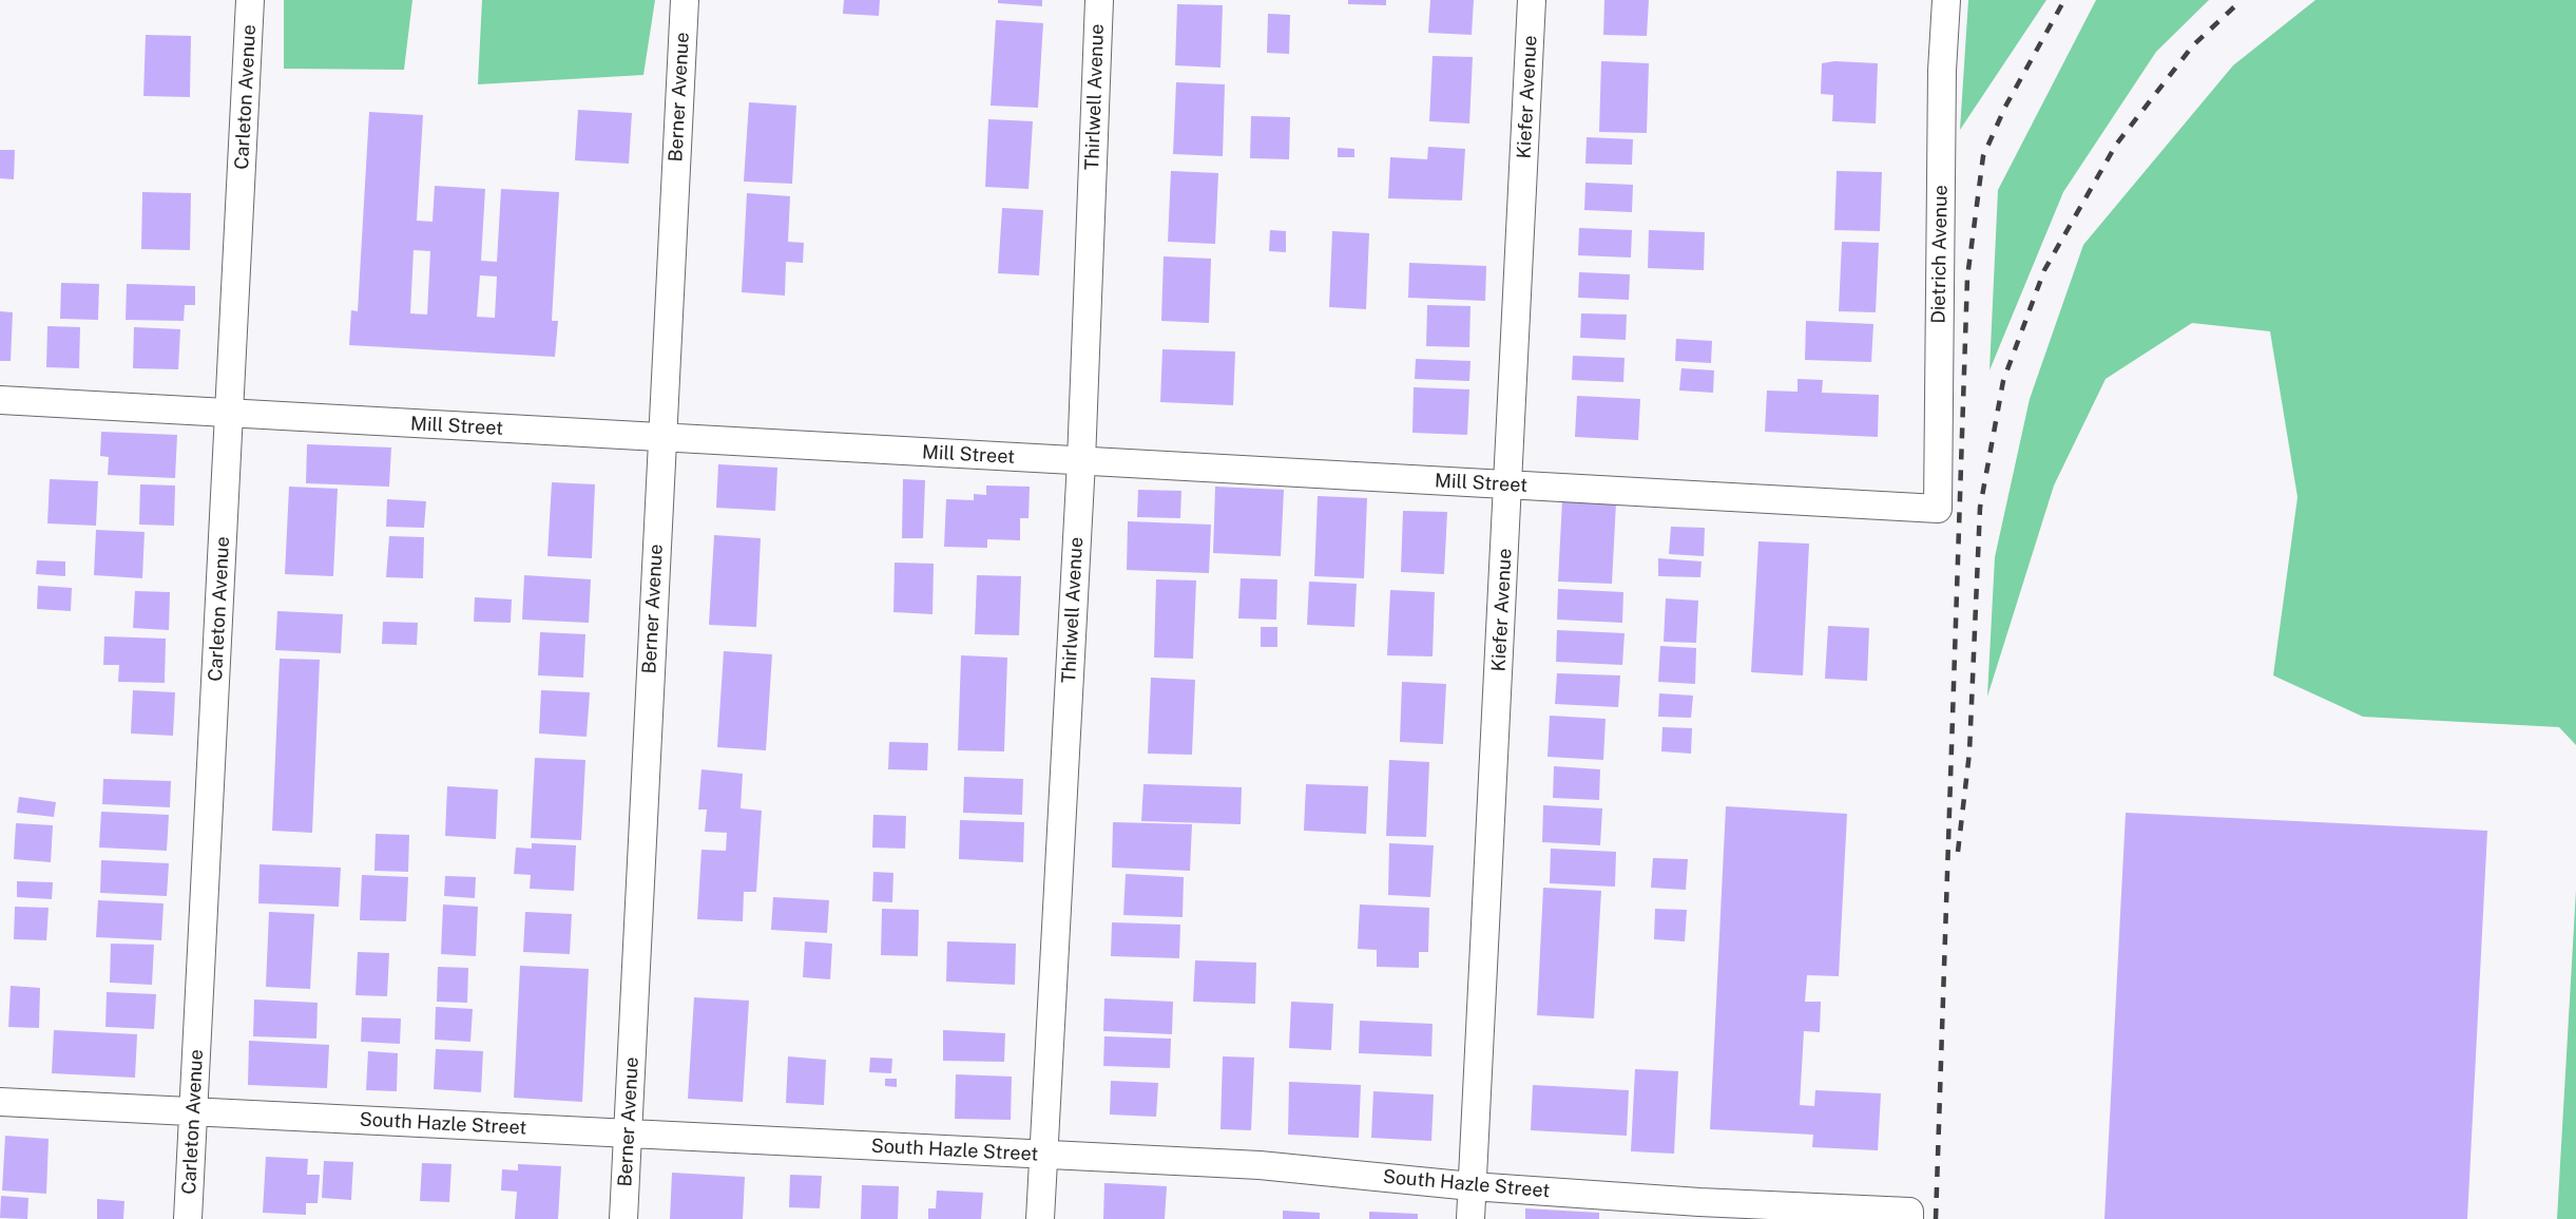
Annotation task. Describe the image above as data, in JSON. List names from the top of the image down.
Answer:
{
  "streets": {
    "street": [
      "Carleton Avenue",
      "Berner Avenue",
      "Thirlwell Avenue",
      "Kiefer Avenue",
      "Dietrich Avenue",
      "Mill Street",
      "South Hazle Street"
    ]
  },
  "crossings": [
    ["Carleton Avenue", "Mill Street"],
    ["Carleton Avenue", "South Hazle Street"],
    ["Berner Avenue", "Mill Street"],
    ["Berner Avenue", "South Hazle Street"],
    ["Thirlwell Avenue", "Mill Street"],
    ["Thirlwell Avenue", "South Hazle Street"],
    ["Kiefer Avenue", "Mill Street"],
    ["Kiefer Avenue", "South Hazle Street"],
    ["Dietrich Avenue", "Mill Street"]
  ]
}
